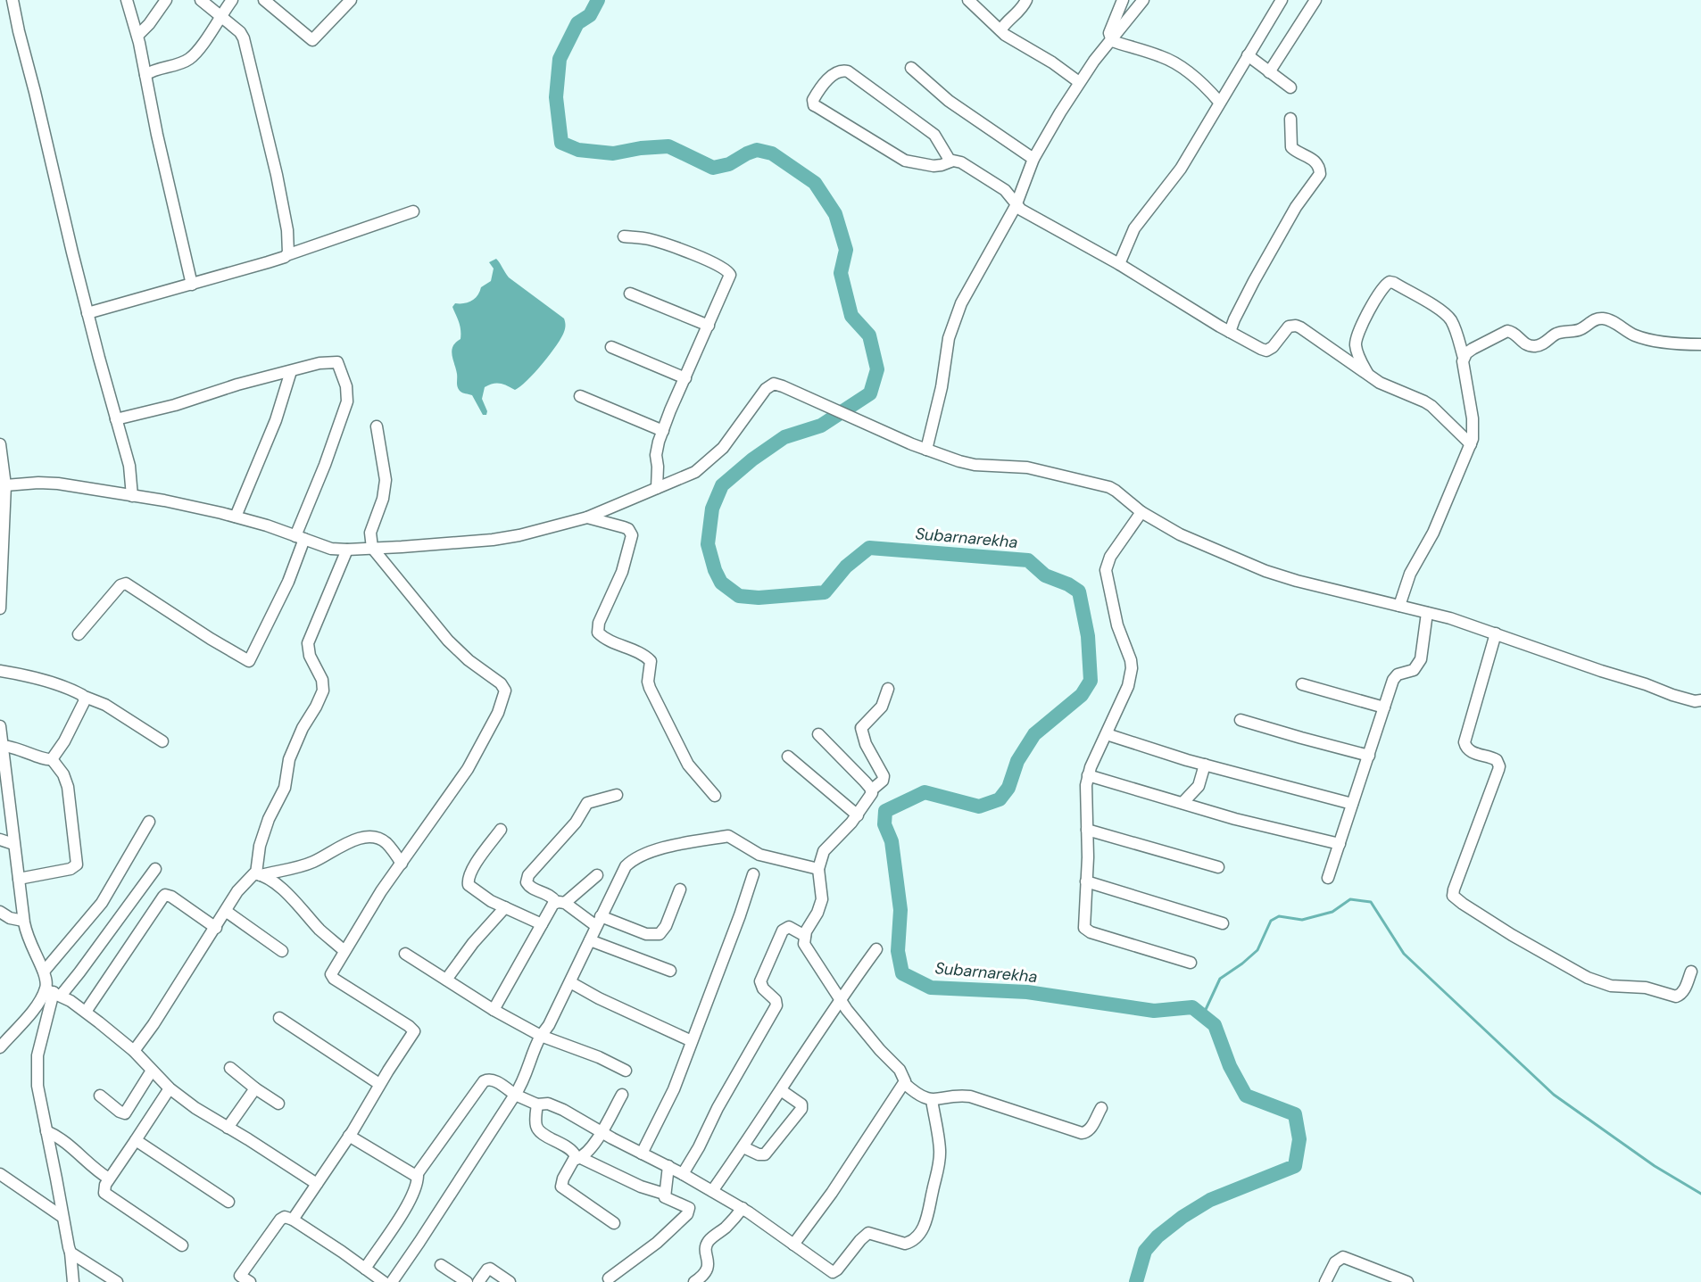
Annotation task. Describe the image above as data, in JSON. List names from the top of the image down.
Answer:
{
  "water": ["Subarnarekha"]
}
